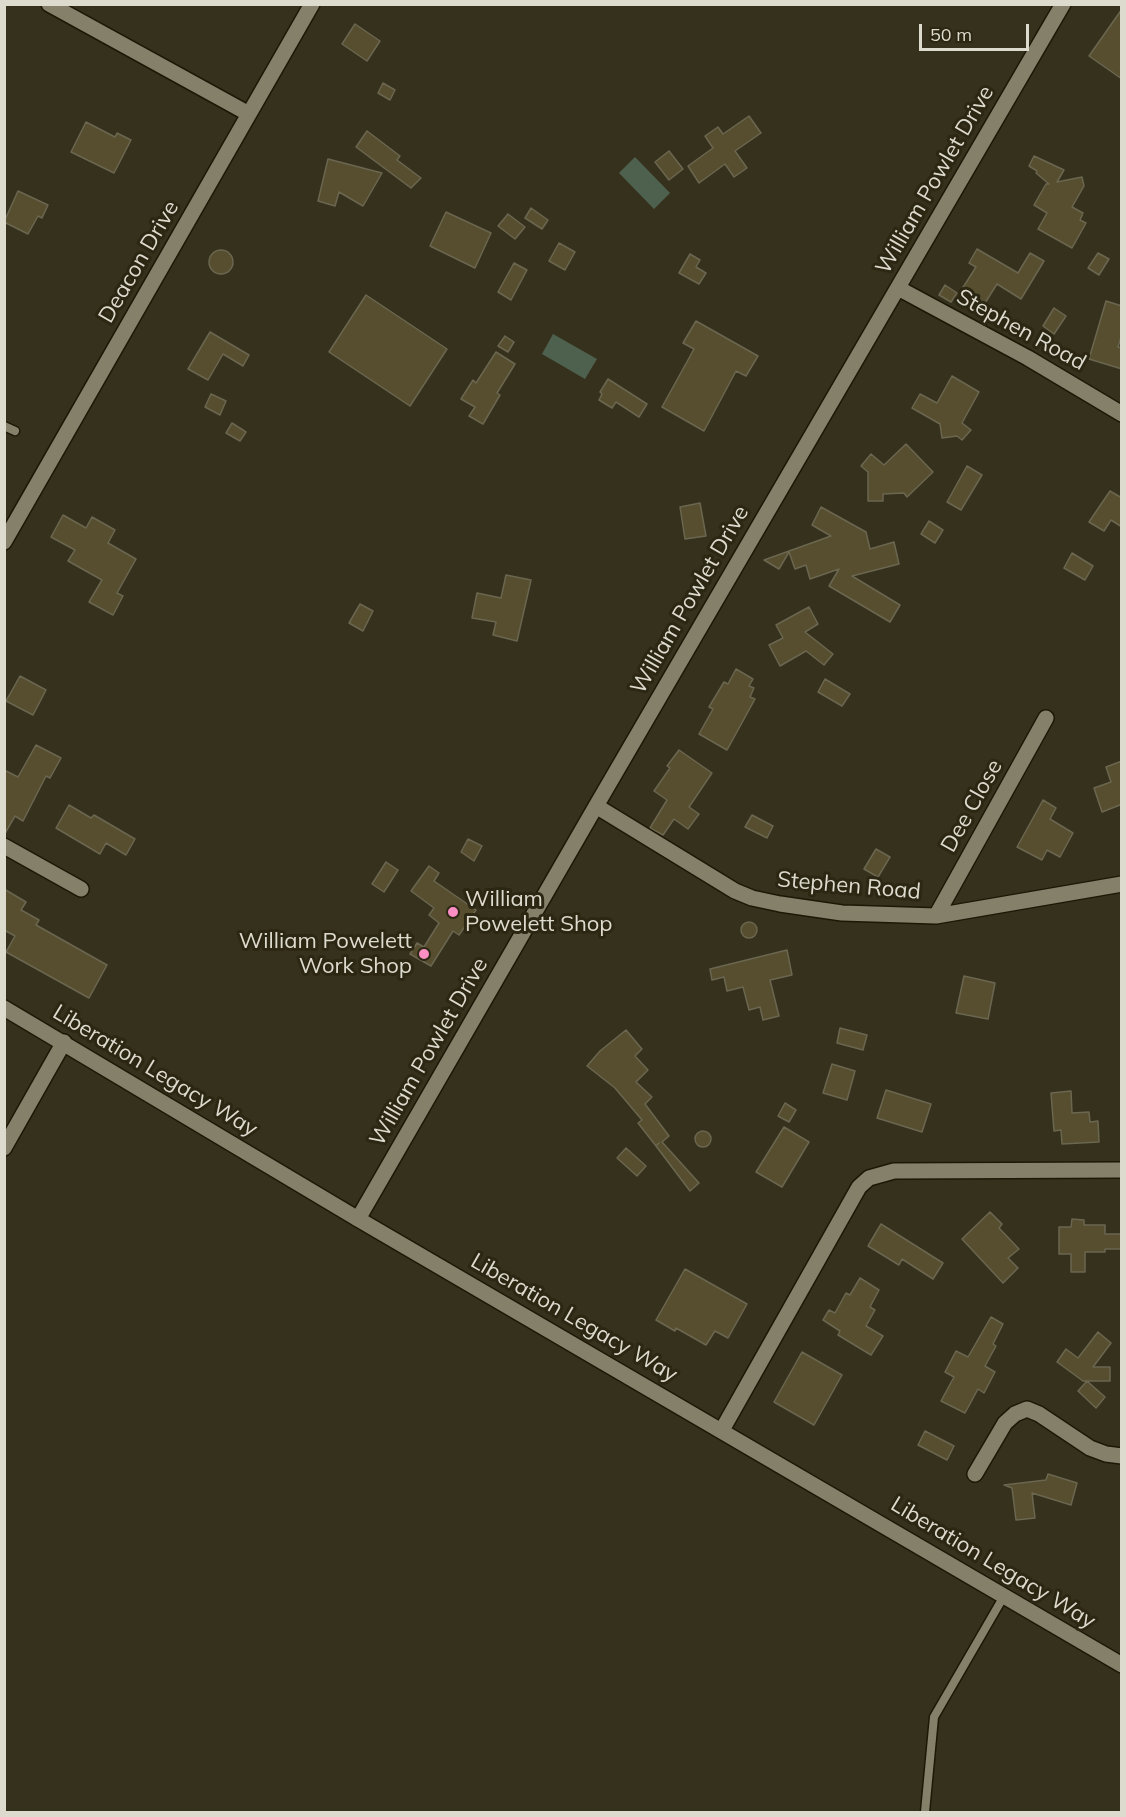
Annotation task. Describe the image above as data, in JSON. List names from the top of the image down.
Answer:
{
  "streets": {
    "street": [
      "William Powlet Drive",
      "Deacon Drive",
      "Stephen Road",
      "Dee Close",
      "Liberation Legacy Way"
    ]
  },
  "crossings": [
    ["William Powlet Drive", "Stephen Road"],
    ["William Powlet Drive", "Liberation Legacy Way"],
    ["Stephen Road", "Dee Close"]
  ],
  "places": ["William Powelett Shop", "William Powelett Work Shop"],
  "scale_bar": "50 m"
}
